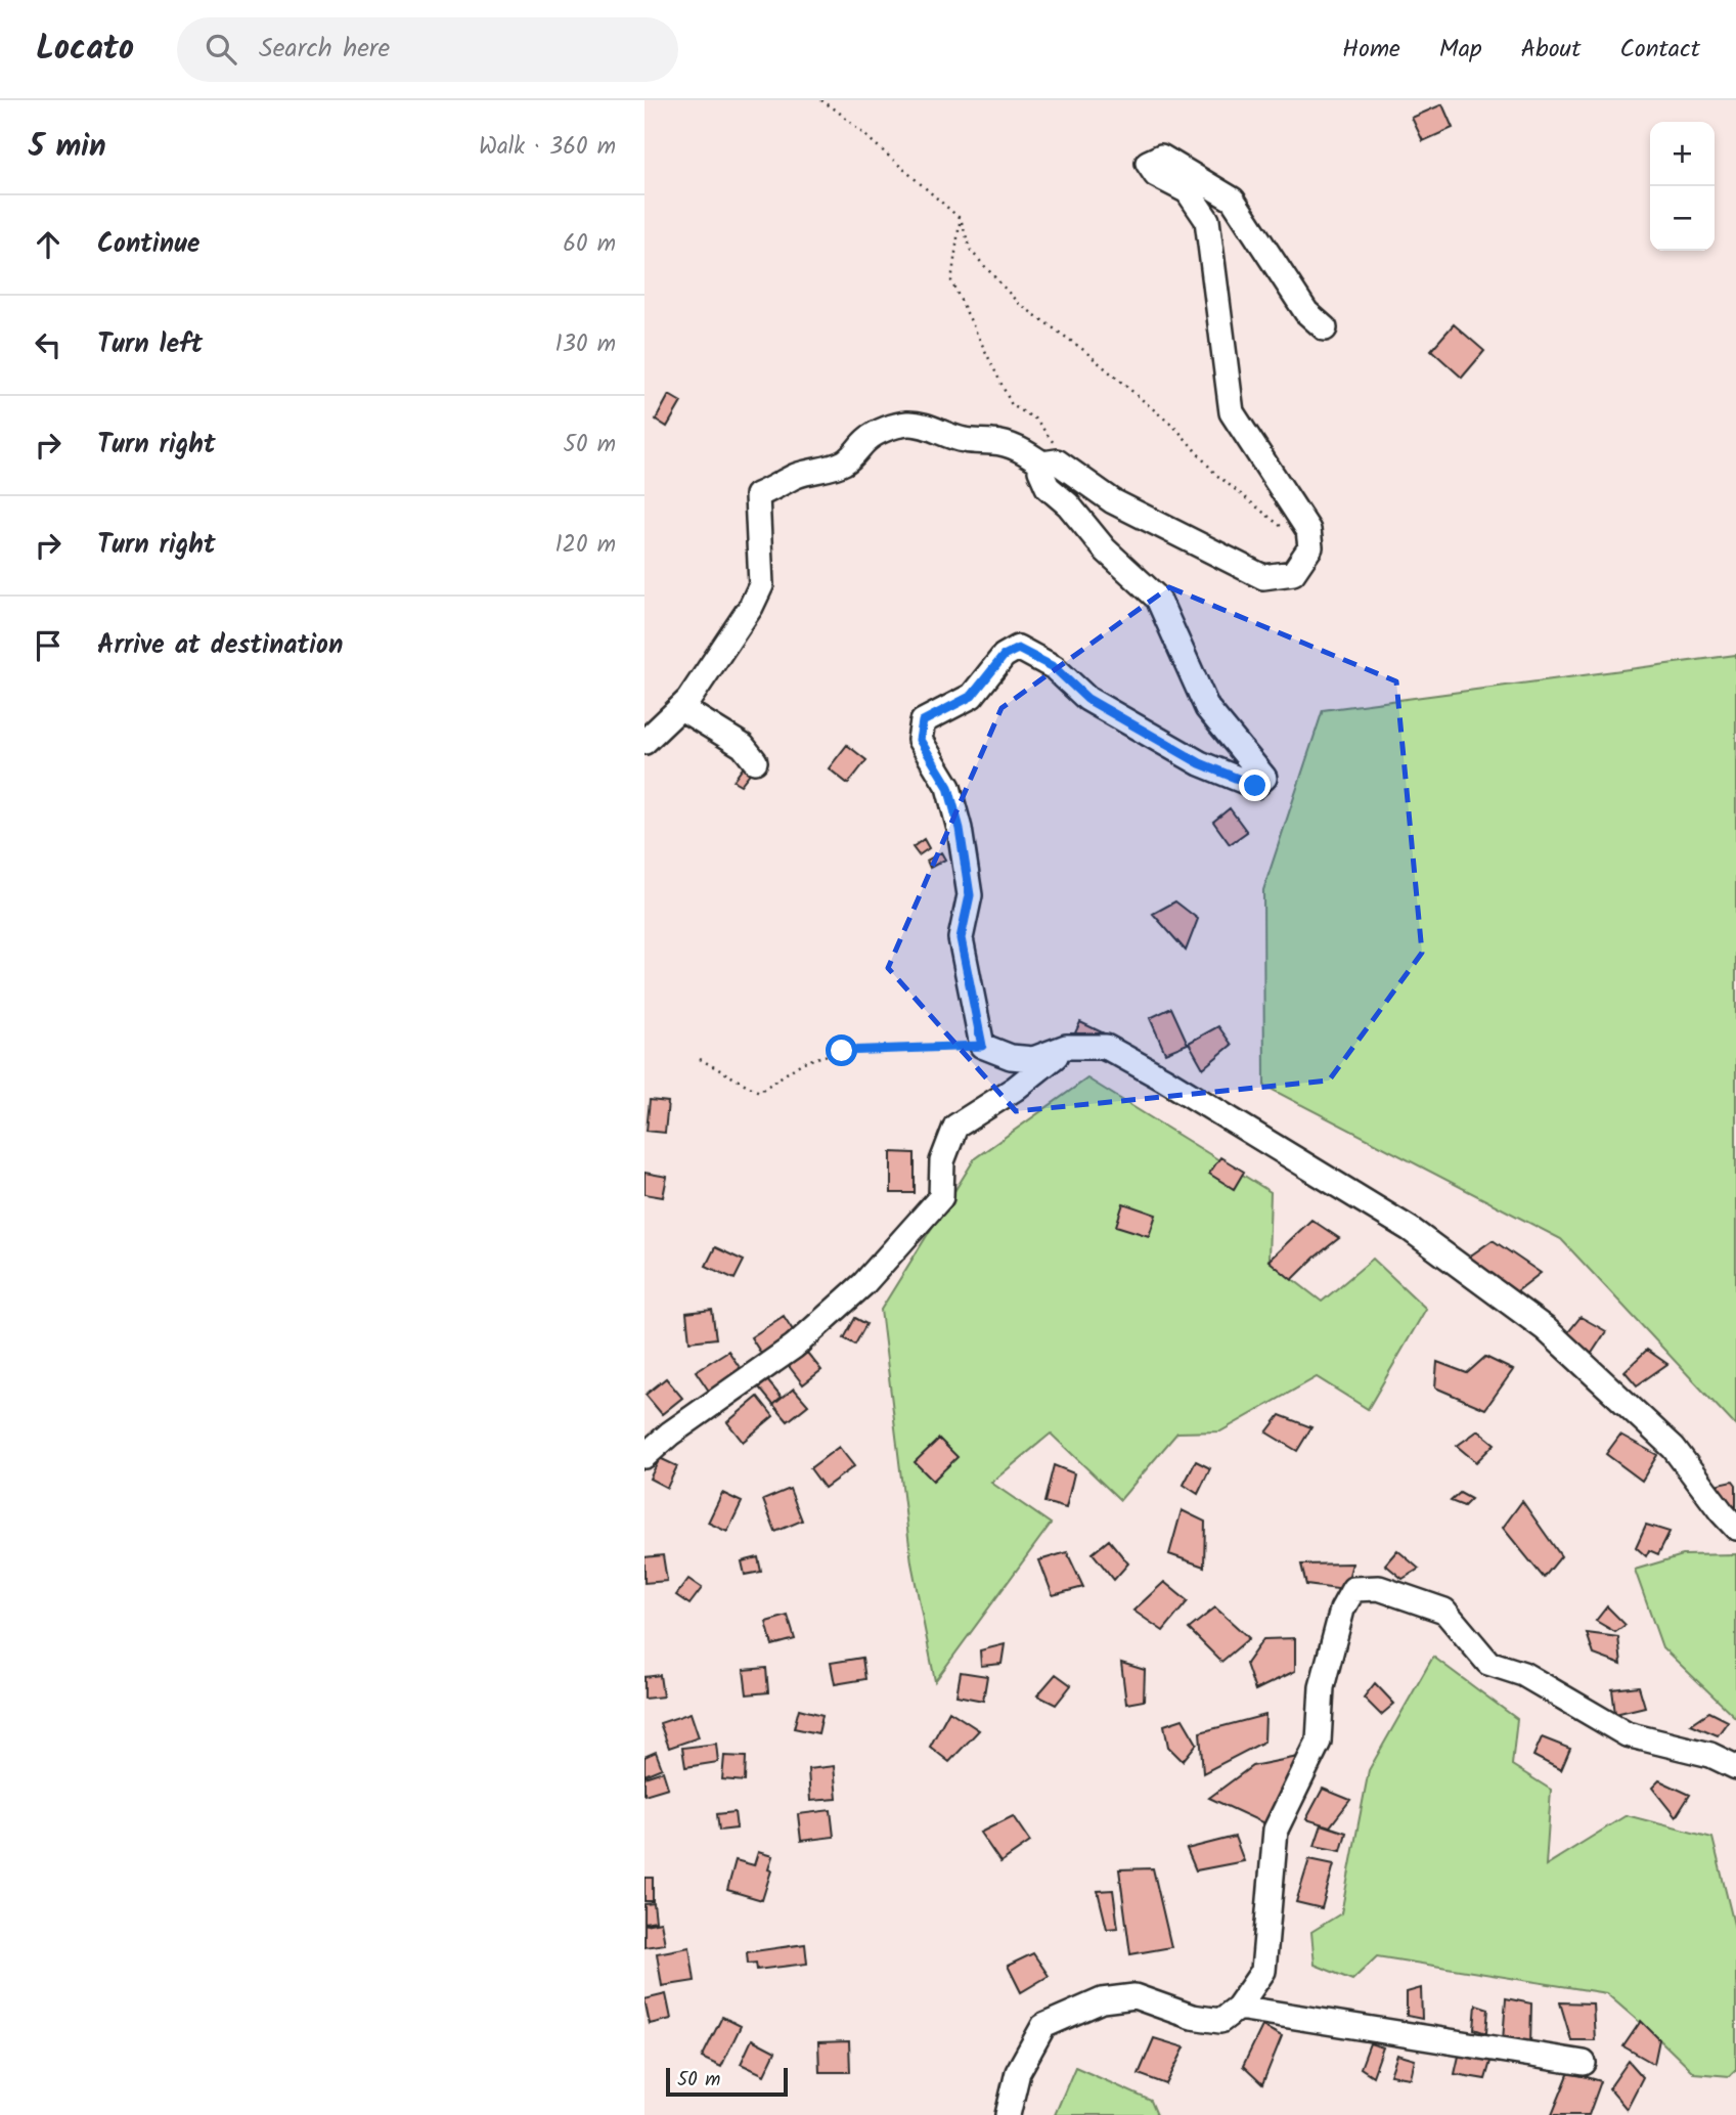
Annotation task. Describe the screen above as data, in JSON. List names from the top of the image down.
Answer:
{
  "scale_bar": "50 m",
  "page": {
    "header": "Locato",
    "search": "Search here",
    "nav": [
      "Home",
      "Map",
      "About",
      "Contact"
    ],
    "heading": ["5 min", "Walk · 360 m"],
    "map_buttons": ["+", "−"],
    "list": [
      ["Continue", "60 m"],
      ["Turn left", "130 m"],
      ["Turn right", "50 m"],
      ["Turn right", "120 m"],
      "Arrive at destination"
    ],
    "scale": "50 m"
  }
}
